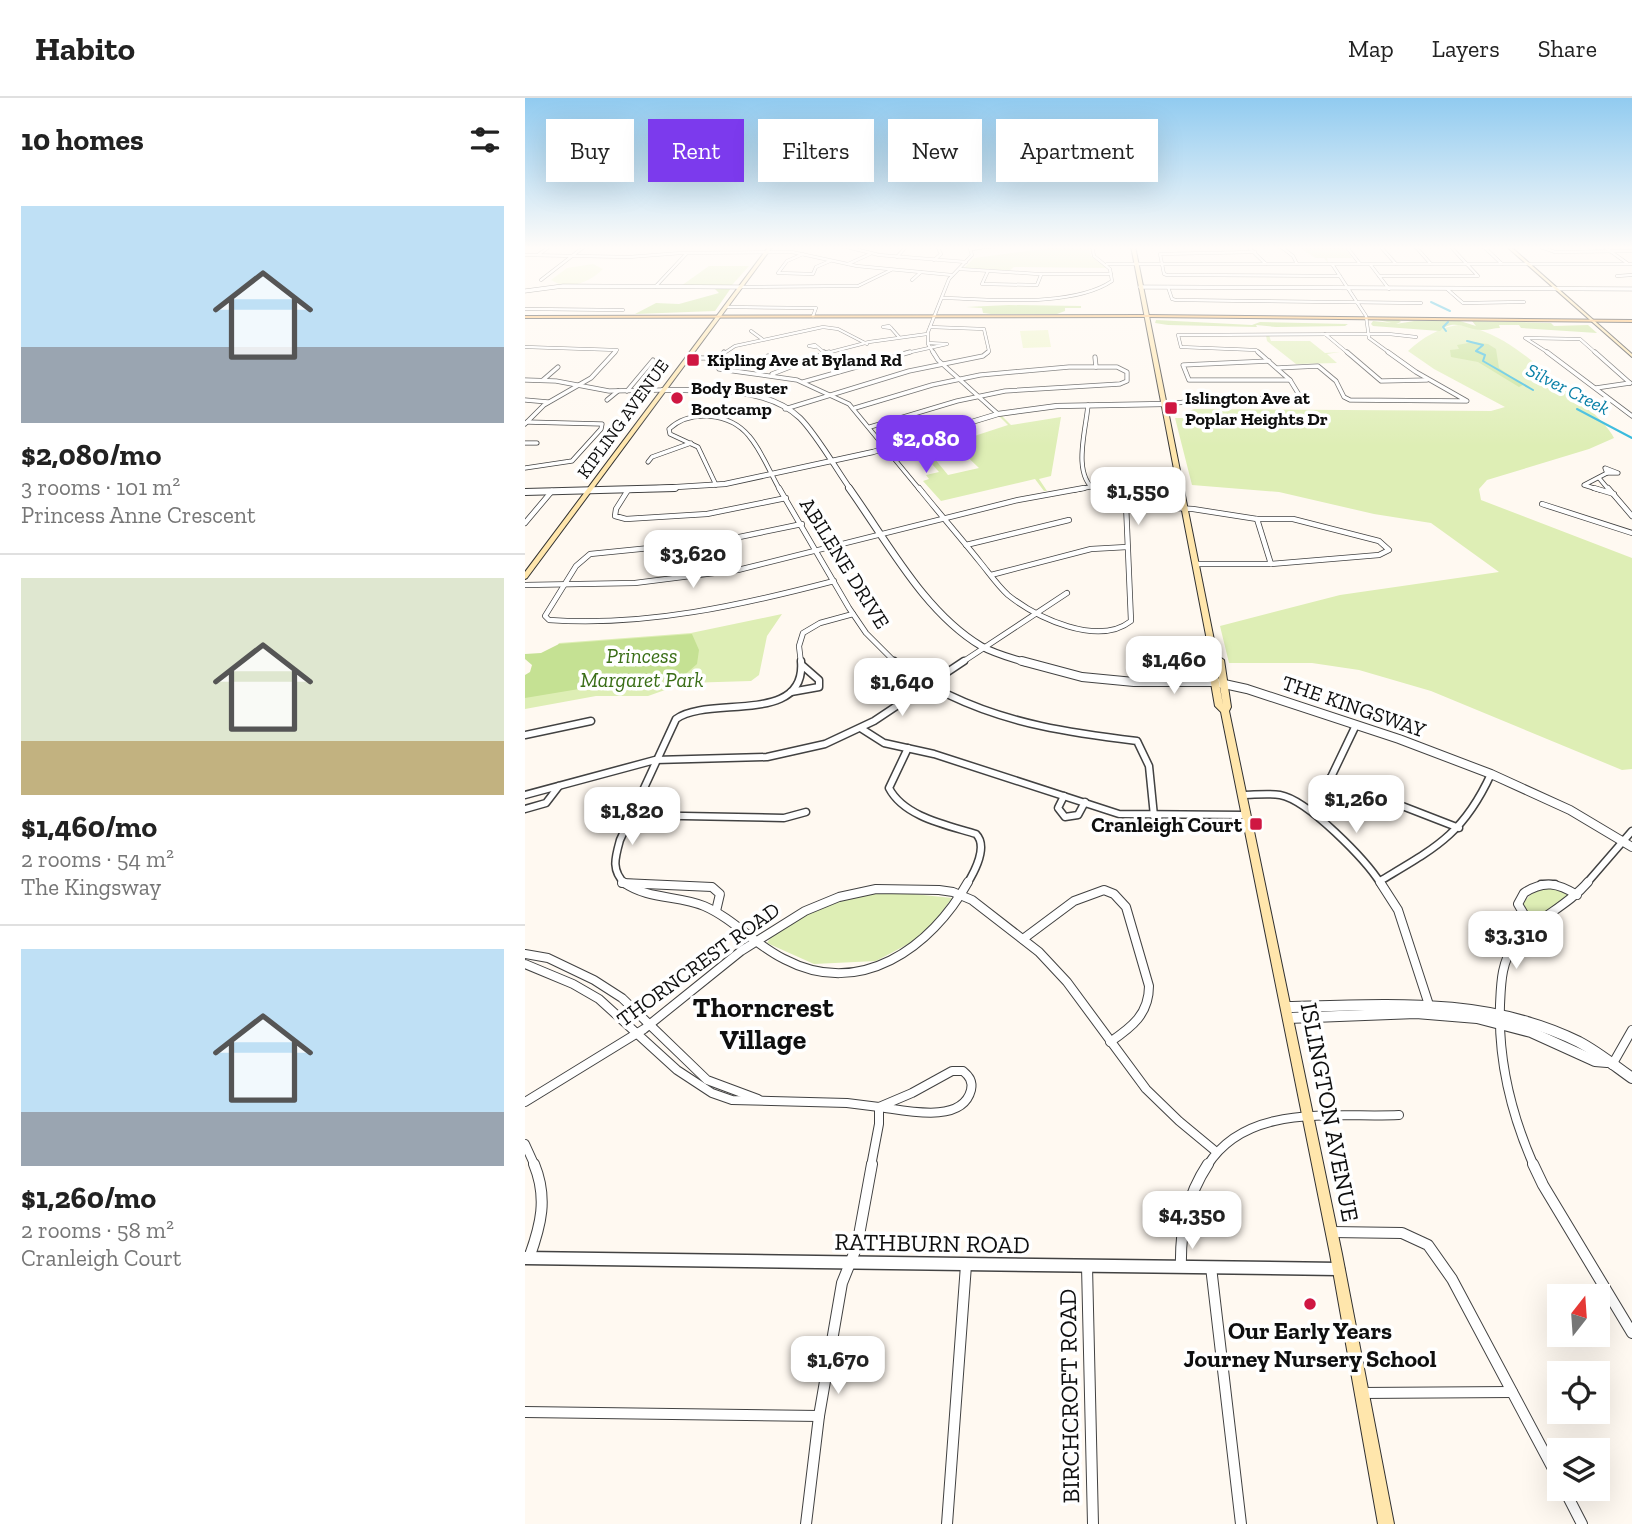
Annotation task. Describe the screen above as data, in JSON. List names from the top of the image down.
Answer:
{
  "streets": {
    "main road": ["KIPLING AVENUE", "ISLINGTON AVENUE"],
    "street": [
      "ABILENE DRIVE",
      "THE KINGSWAY",
      "THORNCREST ROAD",
      "RATHBURN ROAD",
      "BIRCHCROFT ROAD"
    ]
  },
  "crossings": [
    ["KIPLING AVENUE", "THE KINGSWAY"],
    ["THE KINGSWAY", "ISLINGTON AVENUE"],
    ["ISLINGTON AVENUE", "RATHBURN ROAD"],
    ["RATHBURN ROAD", "BIRCHCROFT ROAD"]
  ],
  "districts": ["Thorncrest Village"],
  "water": ["Silver Creek"],
  "parks": ["Princess Margaret Park"],
  "places": {
    "transit": ["Kipling Ave at Byland Rd", "Islington Ave at Poplar Heights Dr", "Cranleigh Court"],
    "other": ["Body Buster Bootcamp", "Our Early Years Journey Nursery School"]
  },
  "north": "top",
  "page": {
    "header": "Habito",
    "nav": ["Map", "Layers", "Share"],
    "heading": "10 homes",
    "chip": [
      "Buy",
      "Rent",
      "Filters",
      "New",
      "Apartment"
    ],
    "list": [
      {
        "name": "$2,080/mo",
        "note": "3 rooms · 101 m² · Princess Anne Crescent"
      },
      {
        "name": "$1,460/mo",
        "note": "2 rooms · 54 m² · The Kingsway"
      },
      {
        "name": "$1,260/mo",
        "note": "2 rooms · 58 m² · Cranleigh Court"
      }
    ],
    "price": [
      "$2,080",
      "$1,550",
      "$3,620",
      "$1,460",
      "$1,640",
      "$1,260",
      "$1,820",
      "$3,310",
      "$4,350",
      "$1,670"
    ]
  }
}
